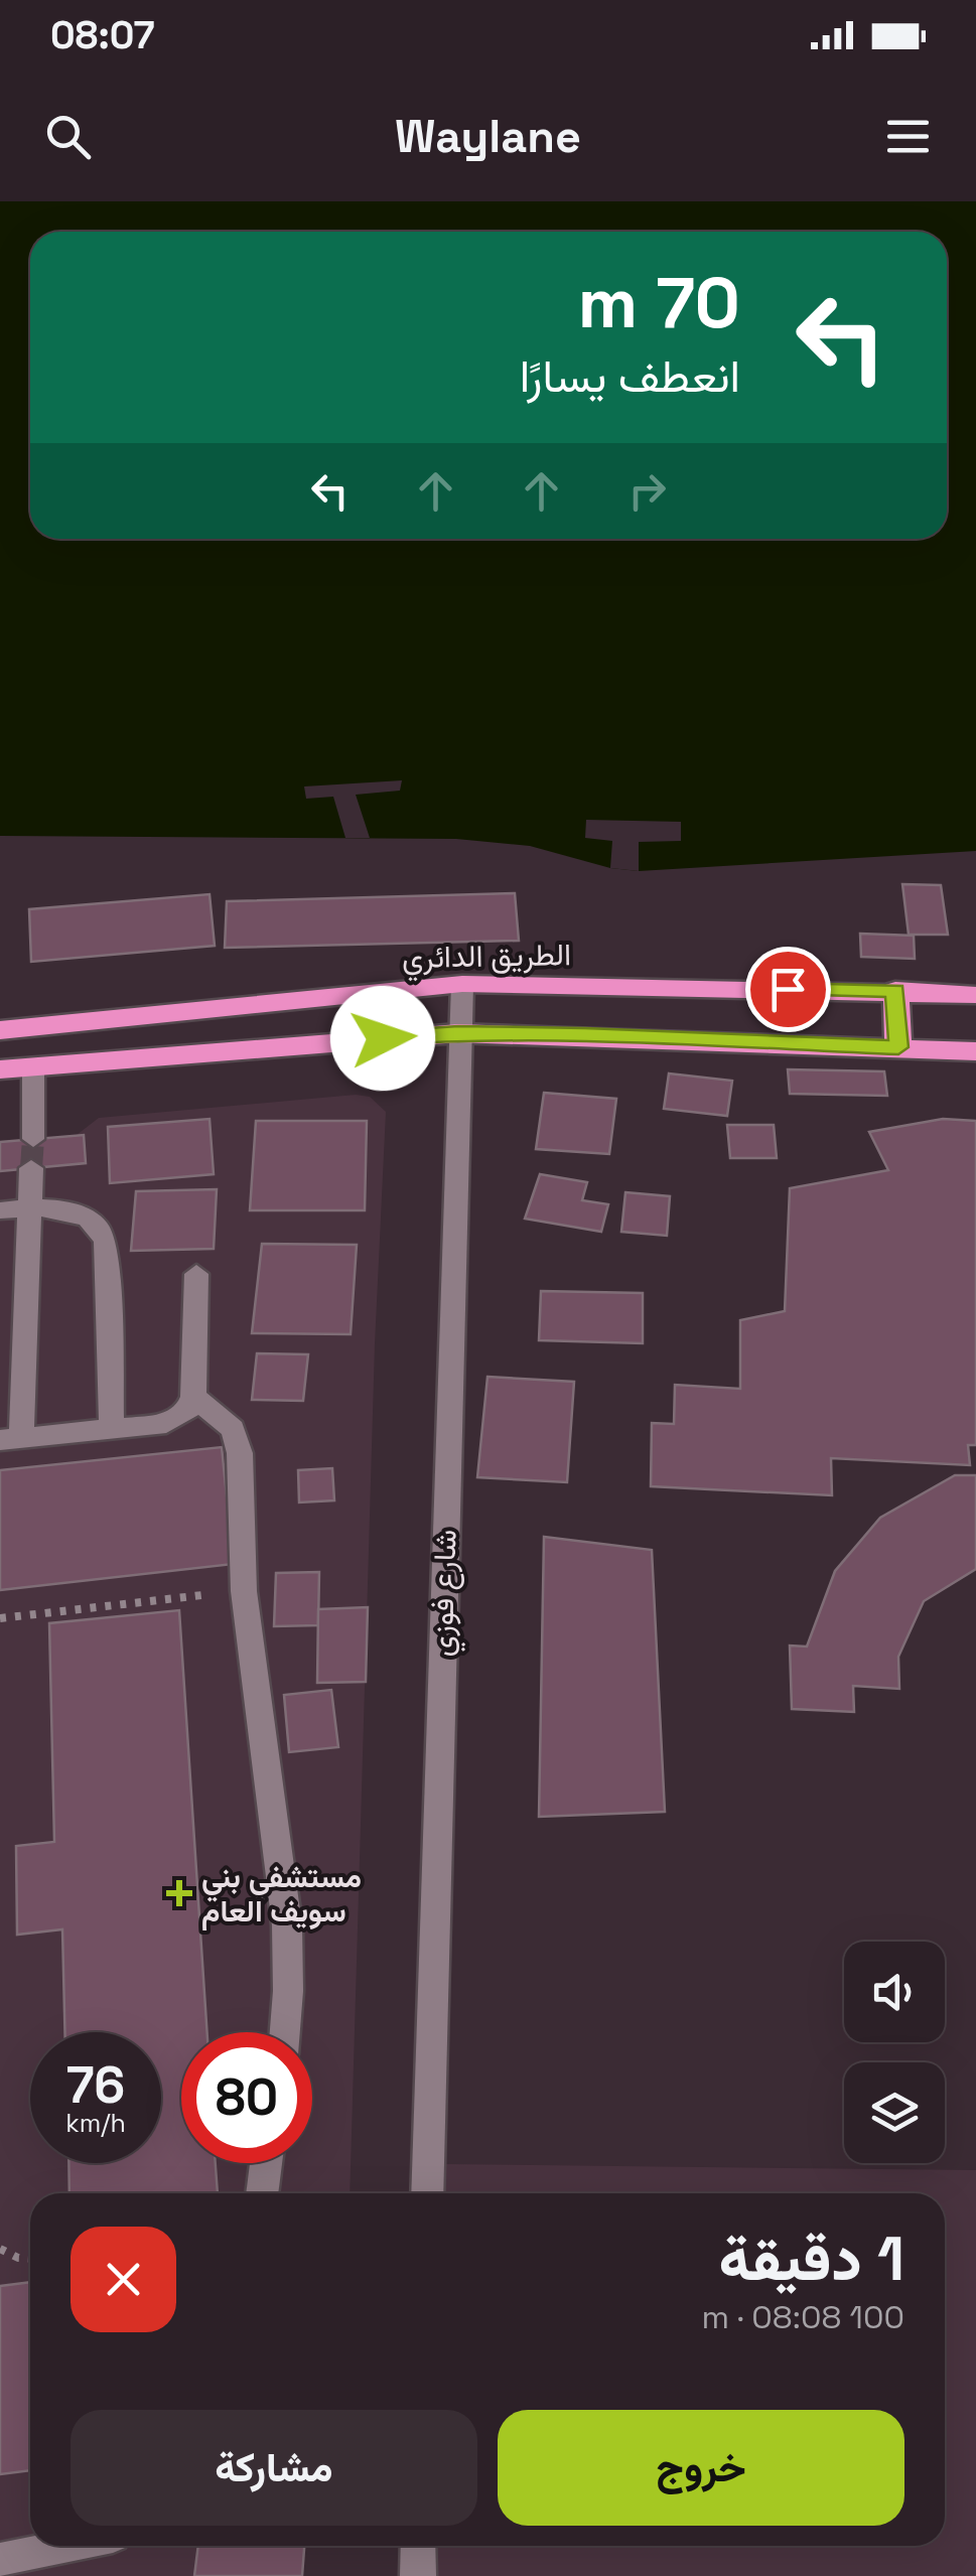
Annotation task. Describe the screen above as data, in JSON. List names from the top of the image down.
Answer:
{
  "streets": {
    "highway": ["الطريق الدائري"],
    "street": ["شارع فوزي"]
  },
  "crossings": [
    ["الطريق الدائري", "شارع فوزي"]
  ],
  "places": {
    "health": ["مستشفي بني سويف العام"]
  },
  "page": {
    "status": "08:07",
    "header": "Waylane",
    "turn": ["70 m", "انعطف يسارًا"],
    "speed": "76 km/h",
    "limit": "80",
    "heading": ["1 دقيقة", "100 m · 08:08"],
    "buttons": ["خروج", "مشاركة"]
  }
}
